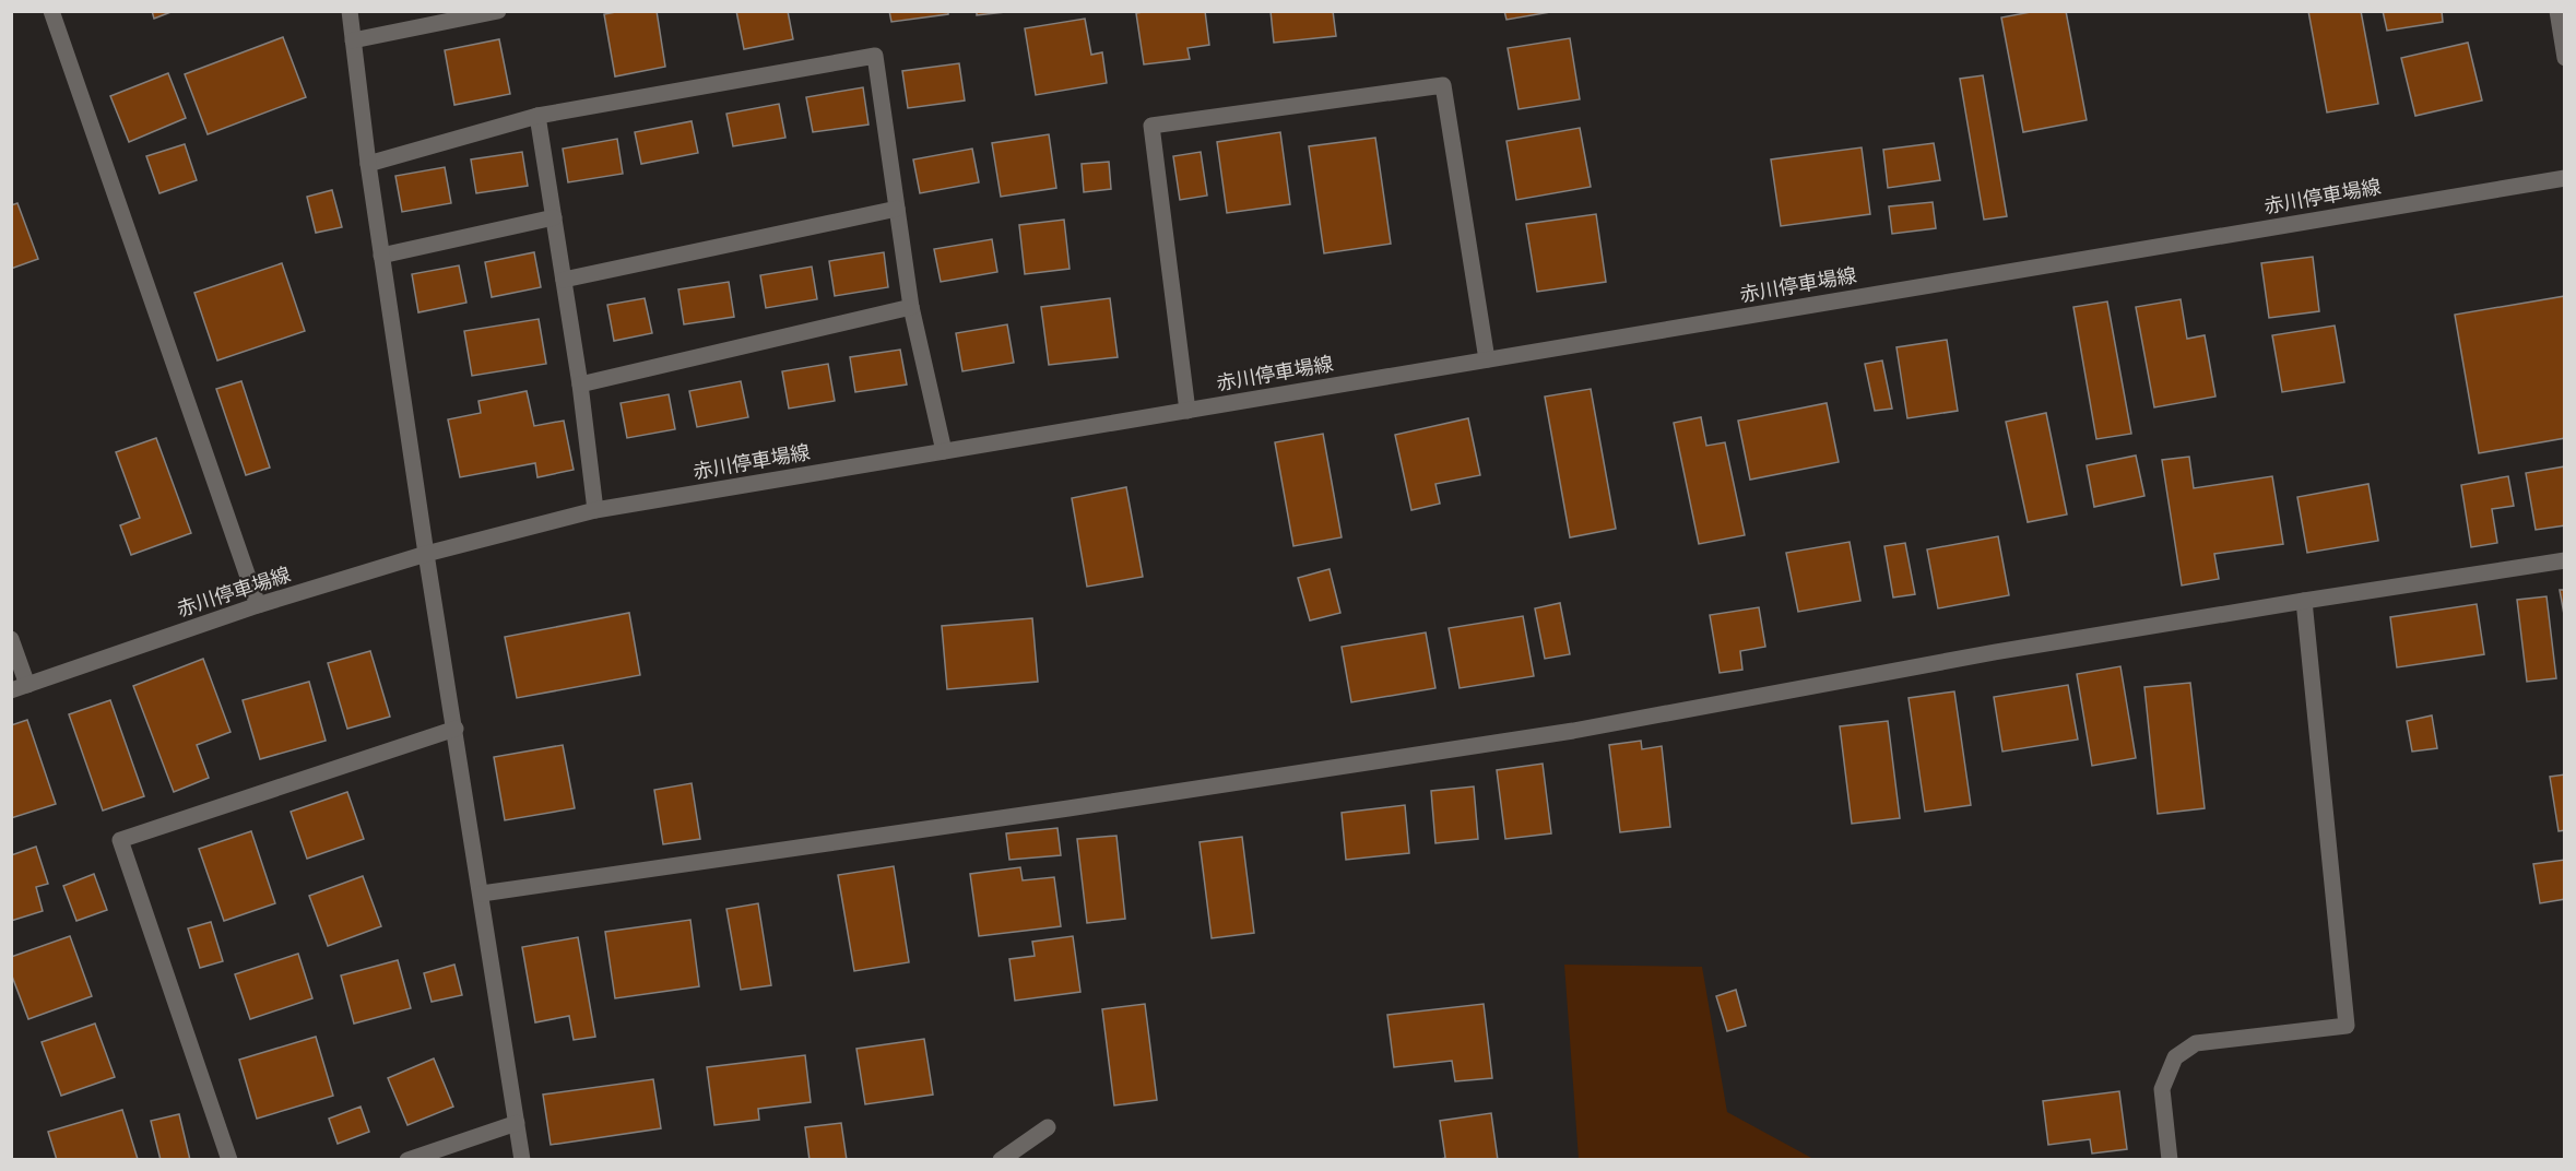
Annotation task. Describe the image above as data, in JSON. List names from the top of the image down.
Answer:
{
  "streets": {
    "street": ["赤川停車場線"]
  }
}
